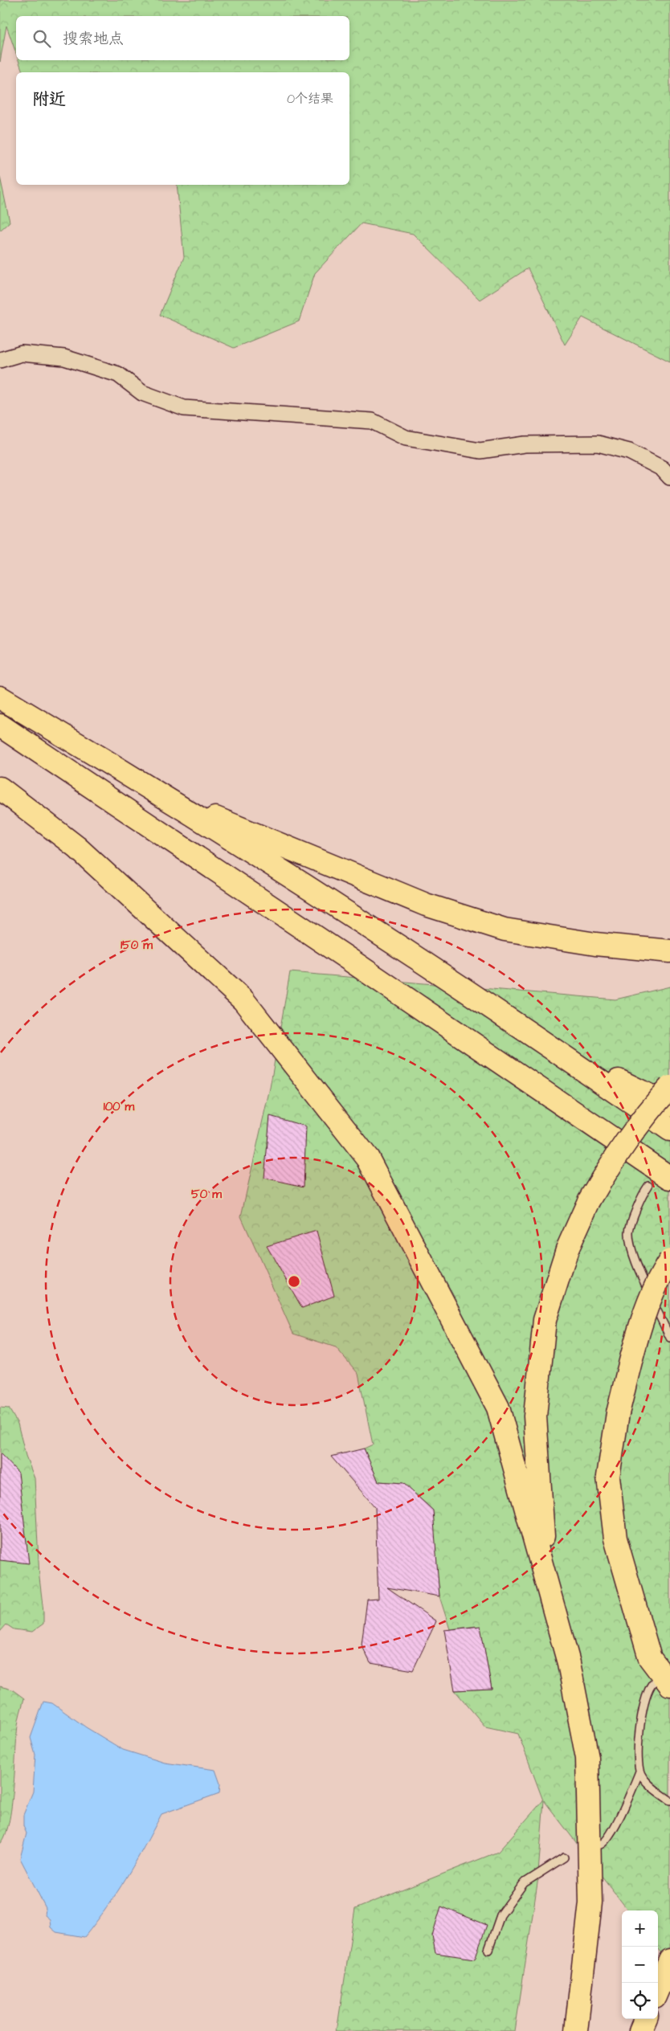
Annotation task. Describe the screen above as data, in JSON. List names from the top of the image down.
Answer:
{
  "page": {
    "search": "搜索地点",
    "heading": ["附近", "0个结果"],
    "map_buttons": ["+", "−"]
  },
  "rings": ["150 m", "100 m", "50 m"]
}
